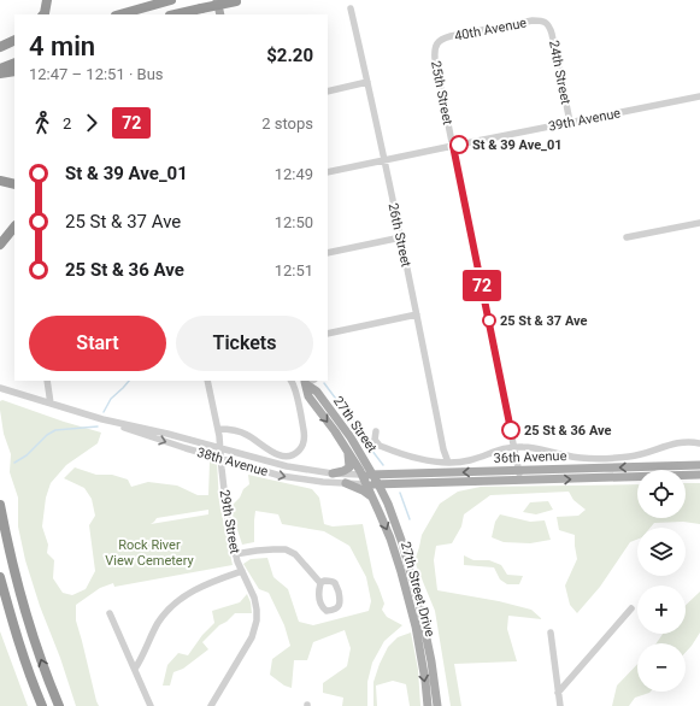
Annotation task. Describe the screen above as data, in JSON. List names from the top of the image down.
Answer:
{
  "streets": {
    "main road": ["27th Street", "36th Avenue", "27th Street Drive"],
    "street": [
      "40th Avenue",
      "24th Street",
      "25th Street",
      "39th Avenue",
      "26th Street",
      "38th Avenue",
      "29th Street"
    ]
  },
  "crossings": [
    ["40th Avenue", "24th Street"],
    ["40th Avenue", "25th Street"],
    ["24th Street", "39th Avenue"],
    ["25th Street", "39th Avenue"],
    ["25th Street", "36th Avenue"],
    ["39th Avenue", "26th Street"],
    ["26th Street", "36th Avenue"],
    ["27th Street", "36th Avenue"],
    ["27th Street", "38th Avenue"],
    ["27th Street", "27th Street Drive"],
    ["36th Avenue", "38th Avenue"],
    ["36th Avenue", "27th Street Drive"],
    ["38th Avenue", "29th Street"],
    ["38th Avenue", "27th Street Drive"]
  ],
  "parks": ["Rock River View Cemetery"],
  "places": ["St & 39 Ave_01", "25 St & 37 Ave", "25 St & 36 Ave"],
  "lines": ["bus line 72"],
  "page": {
    "on_map": "72",
    "heading": ["4 min", "12:47 – 12:51 · Bus", "$2.20"],
    "legs": ["2", "72", "2 stops"],
    "list": [
      {
        "name": "St & 39 Ave_01",
        "value": "12:49"
      },
      {
        "name": "25 St & 37 Ave",
        "value": "12:50"
      },
      {
        "name": "25 St & 36 Ave",
        "value": "12:51"
      }
    ],
    "buttons": ["Start", "Tickets"],
    "map_buttons": ["+", "−"]
  }
}
